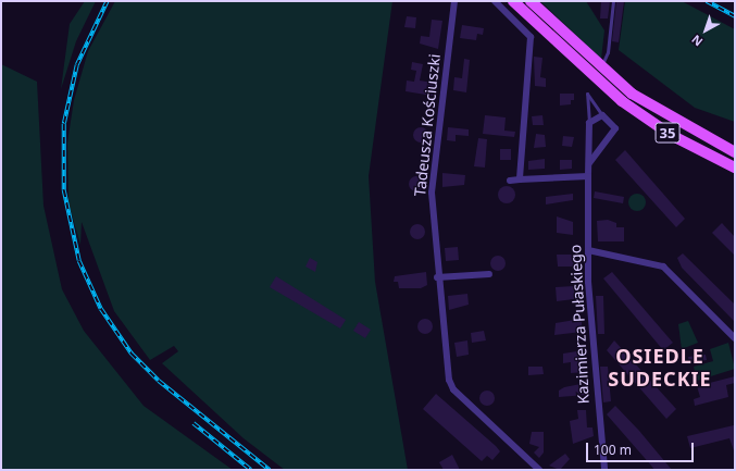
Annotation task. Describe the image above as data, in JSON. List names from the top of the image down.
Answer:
{
  "streets": {
    "main road": ["35"],
    "street": ["Tadeusza Kościuszki", "Kazimierza Pułaskiego"]
  },
  "districts": ["OSIEDLE SUDECKIE"],
  "scale_bar": "100 m",
  "north": "bottom left"
}
